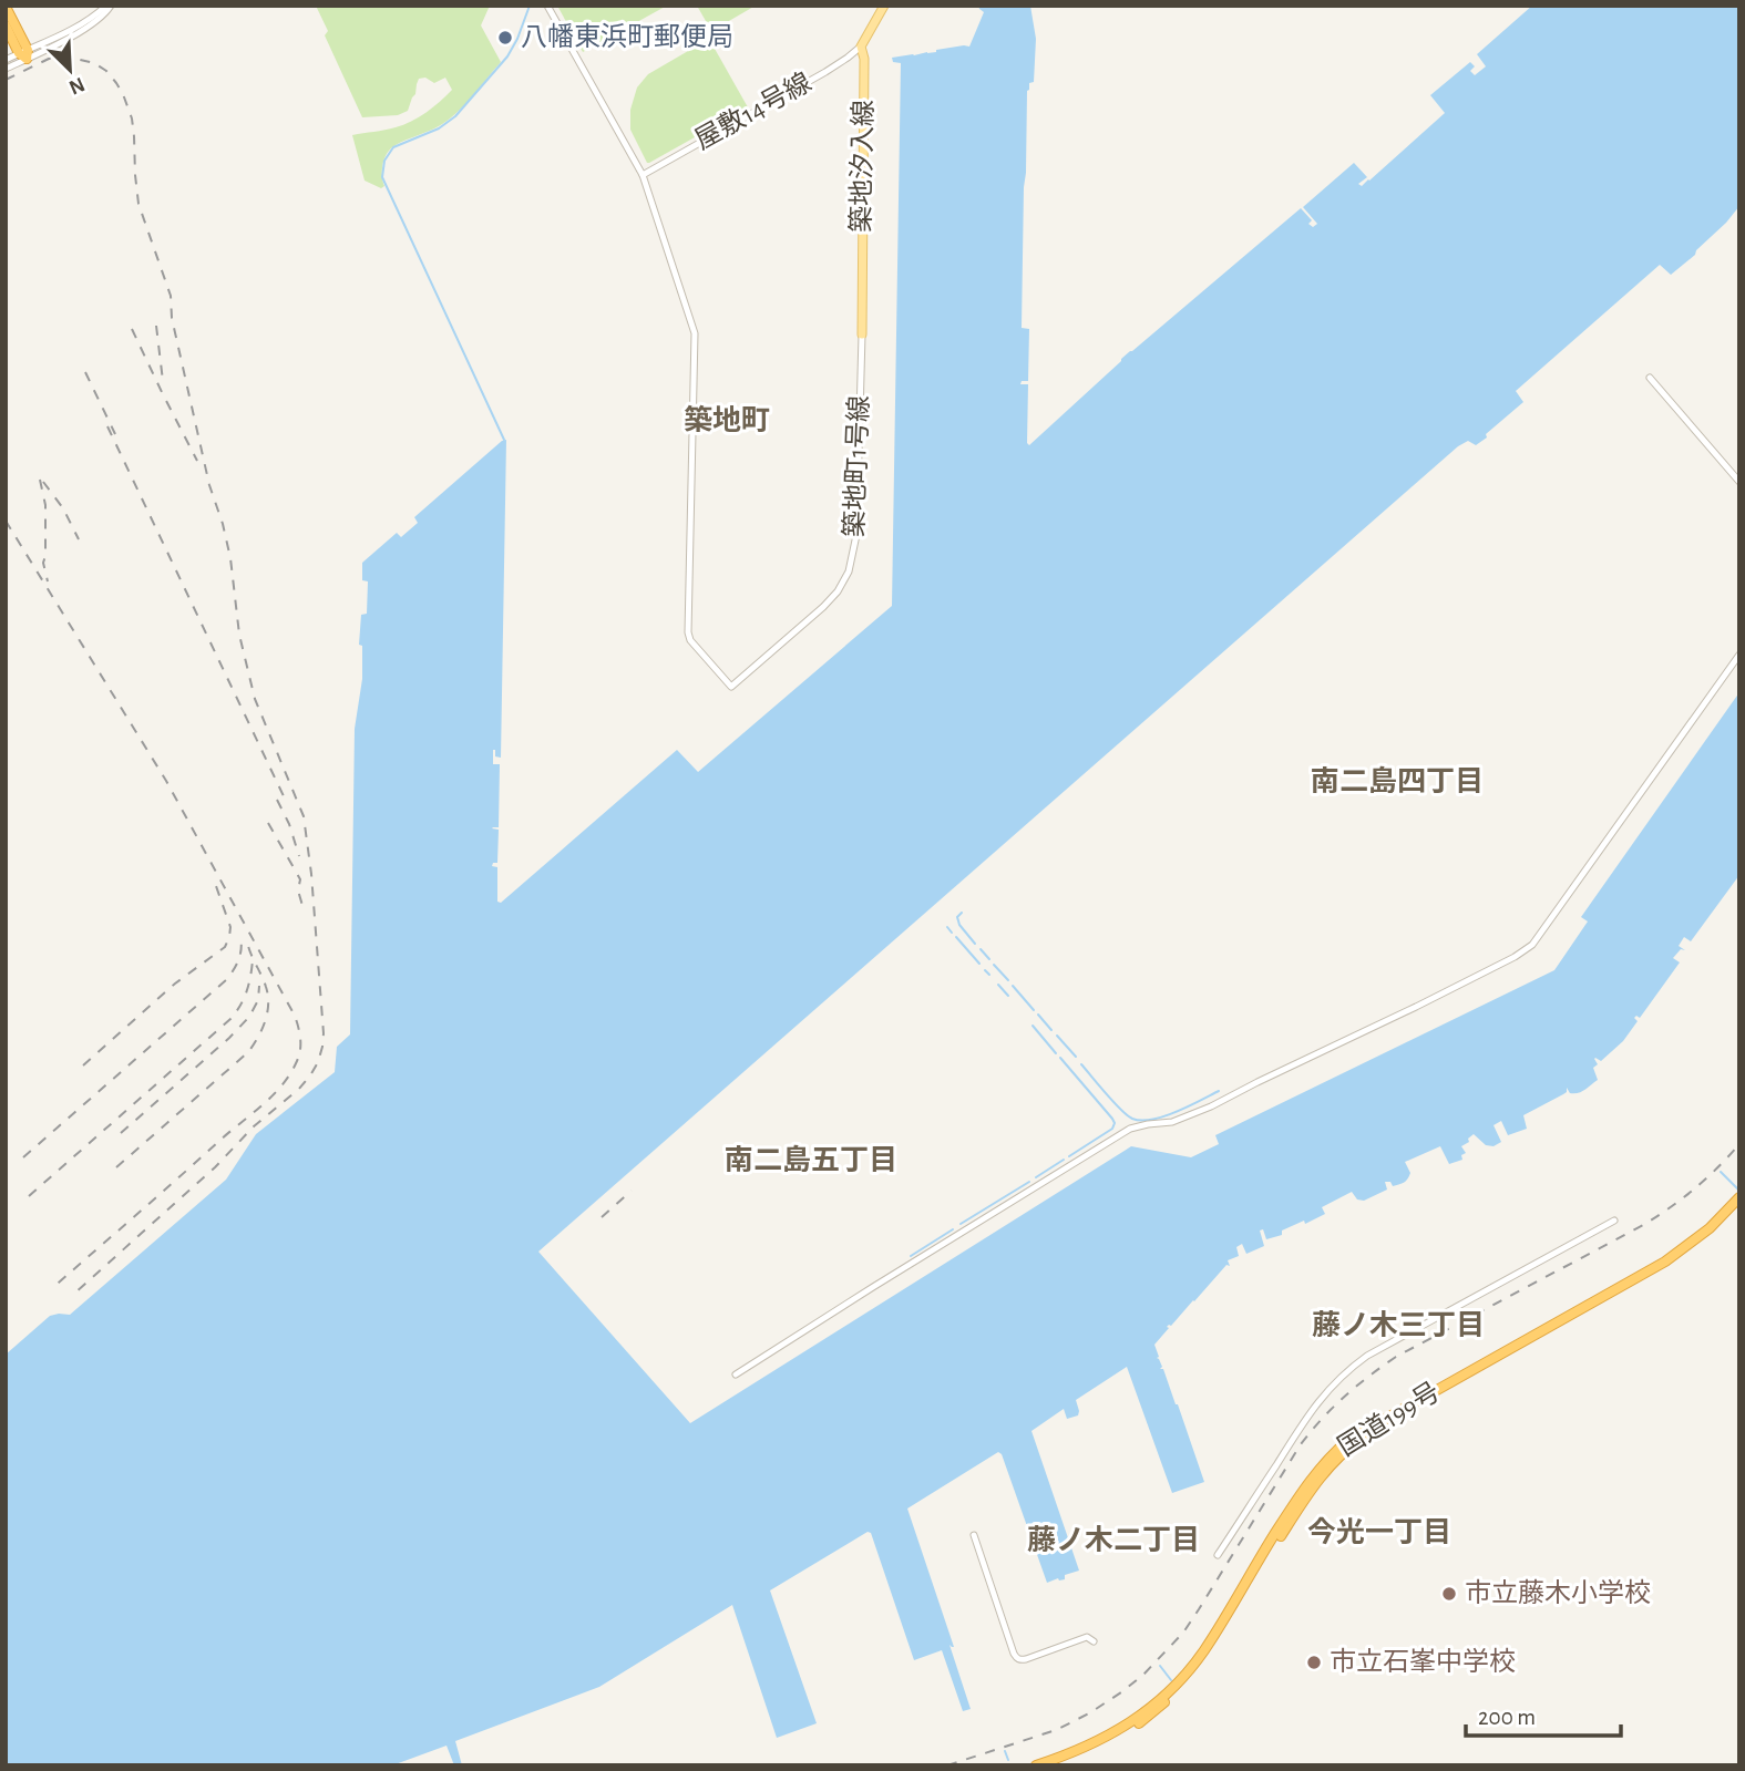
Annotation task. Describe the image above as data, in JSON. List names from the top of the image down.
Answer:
{
  "streets": {
    "highway": ["国道199号"],
    "main road": ["築地汐入線"],
    "street": ["屋敷14号線", "築地町1号線"]
  },
  "crossings": [
    ["屋敷14号線", "築地汐入線"],
    ["屋敷14号線", "築地町1号線"],
    ["築地汐入線", "築地町1号線"]
  ],
  "districts": [
    "築地町",
    "南二島四丁目",
    "南二島五丁目",
    "藤ノ木三丁目",
    "今光一丁目",
    "藤ノ木二丁目"
  ],
  "places": ["八幡東浜町郵便局", "市立藤木小学校", "市立石峯中学校"],
  "scale_bar": "200 m",
  "north": "bottom right"
}
